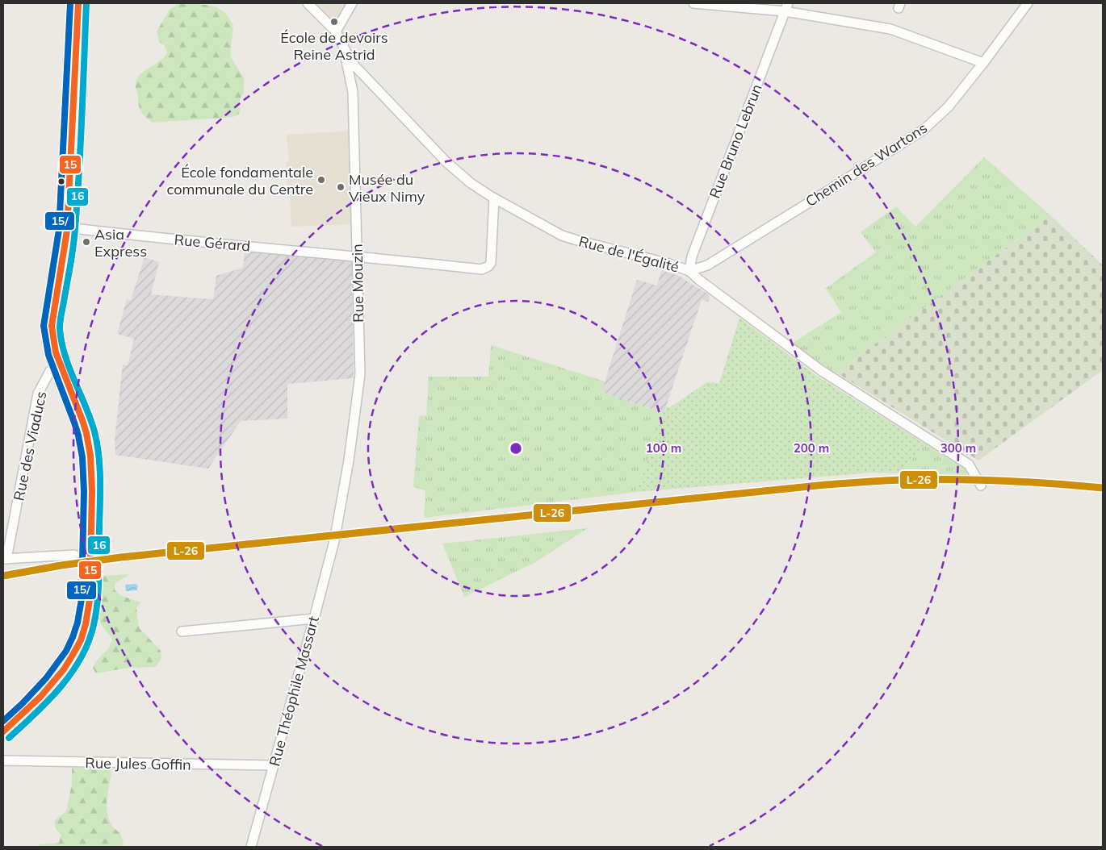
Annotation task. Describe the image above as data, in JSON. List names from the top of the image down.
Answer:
{
  "streets": {
    "main road": ["Rue des Viaducs"],
    "street": [
      "Rue Bruno Lebrun",
      "Chemin des Wartons",
      "Rue Gérard",
      "Rue de l'Égalité",
      "Rue Mouzin",
      "Rue Théophile Massart",
      "Rue Jules Goffin"
    ]
  },
  "crossings": [
    ["Rue Bruno Lebrun", "Chemin des Wartons"],
    ["Rue Bruno Lebrun", "Rue de l'Égalité"],
    ["Chemin des Wartons", "Rue de l'Égalité"],
    ["Rue Gérard", "Rue de l'Égalité"],
    ["Rue Gérard", "Rue Mouzin"],
    ["Rue Gérard", "Rue des Viaducs"],
    ["Rue de l'Égalité", "Rue Mouzin"],
    ["Rue Mouzin", "Rue Théophile Massart"],
    ["Rue Théophile Massart", "Rue Jules Goffin"]
  ],
  "places": [
    "École de devoirs Reine Astrid",
    "École fondamentale communale du Centre",
    "Musée du Vieux Nimy",
    "Asia Express"
  ],
  "lines": [
    "transit line 15",
    "transit line 16",
    "transit line 15/",
    "transit line L-26"
  ],
  "rings": ["100 m", "200 m", "300 m"]
}
